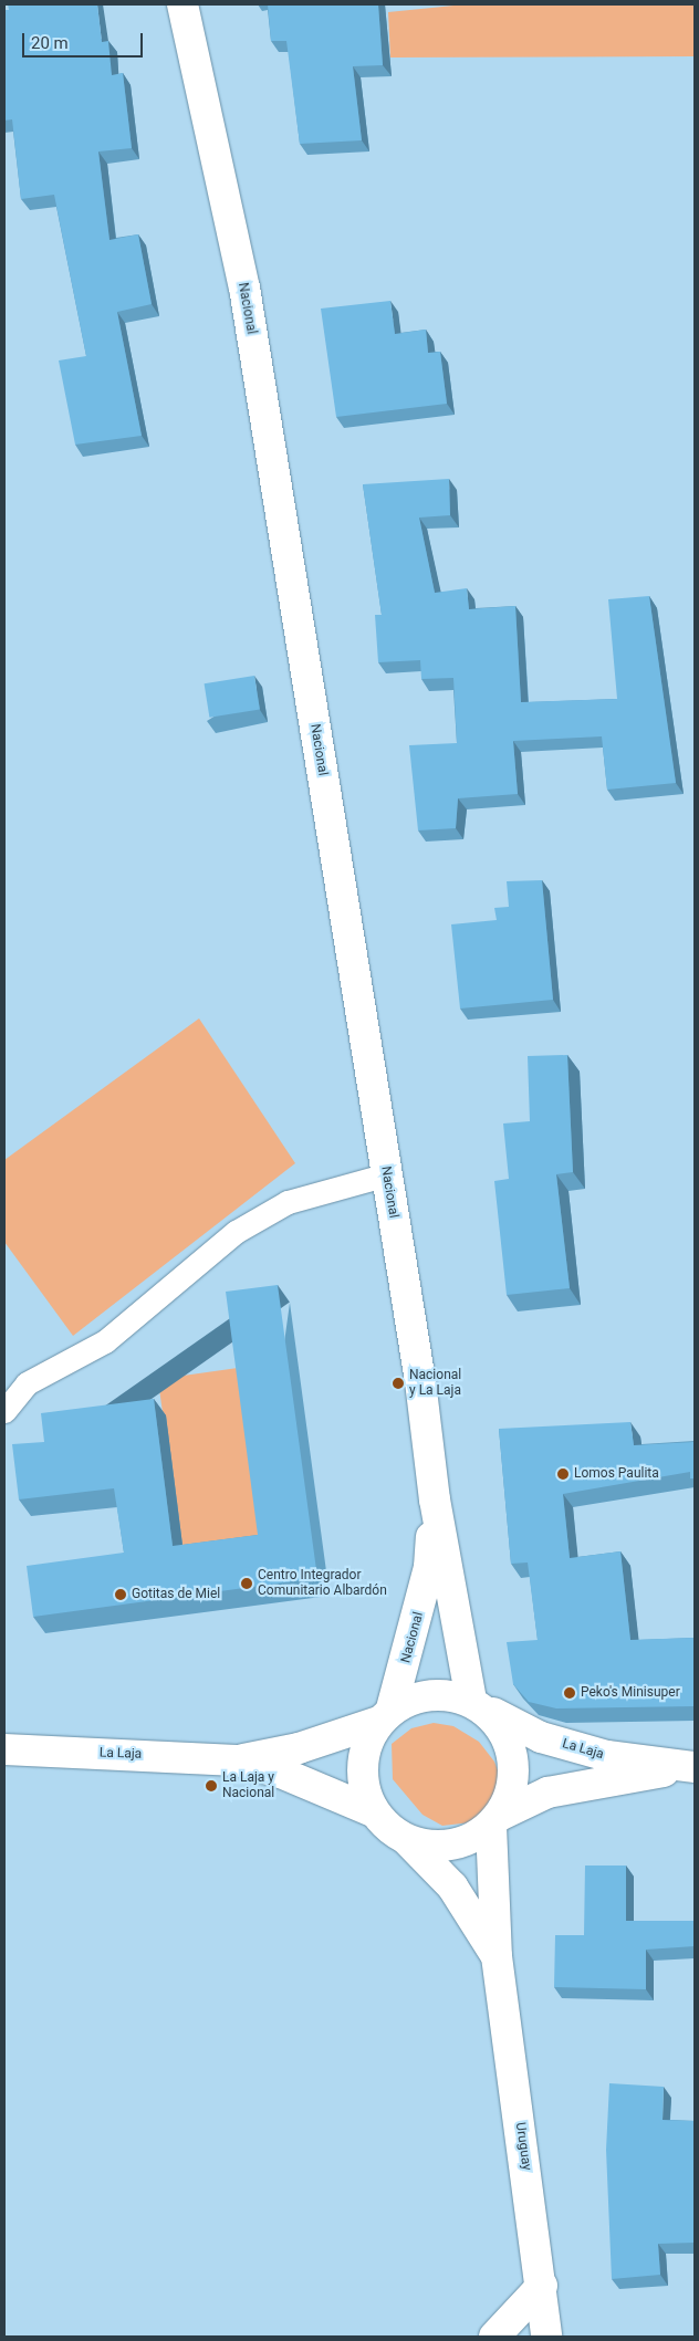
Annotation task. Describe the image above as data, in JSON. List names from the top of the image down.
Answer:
{
  "streets": {
    "street": ["Nacional", "La Laja", "Uruguay"]
  },
  "crossings": [
    ["Nacional", "La Laja"],
    ["Nacional", "Uruguay"],
    ["La Laja", "Uruguay"]
  ],
  "places": [
    "Nacional y La Laja",
    "Lomos Paulita",
    "Centro Integrador Comunitario Albardón",
    "Gotitas de Miel",
    "Peko's Minisuper",
    "La Laja y Nacional"
  ],
  "scale_bar": "20 m"
}
